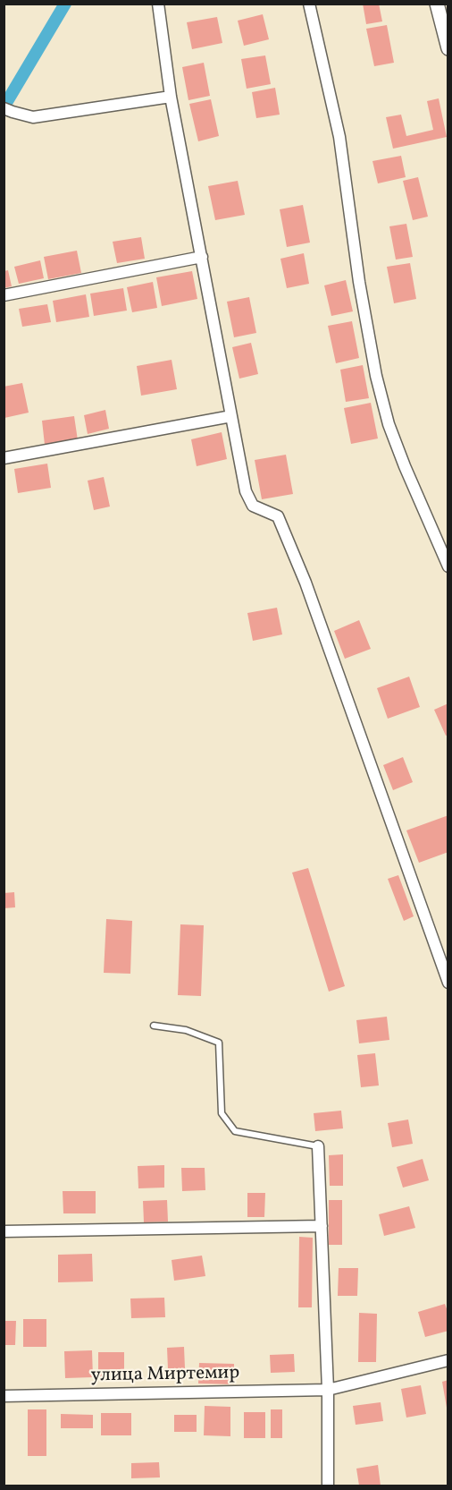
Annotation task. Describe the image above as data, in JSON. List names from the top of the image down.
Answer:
{
  "streets": {
    "street": ["улица Миртемир"]
  }
}
